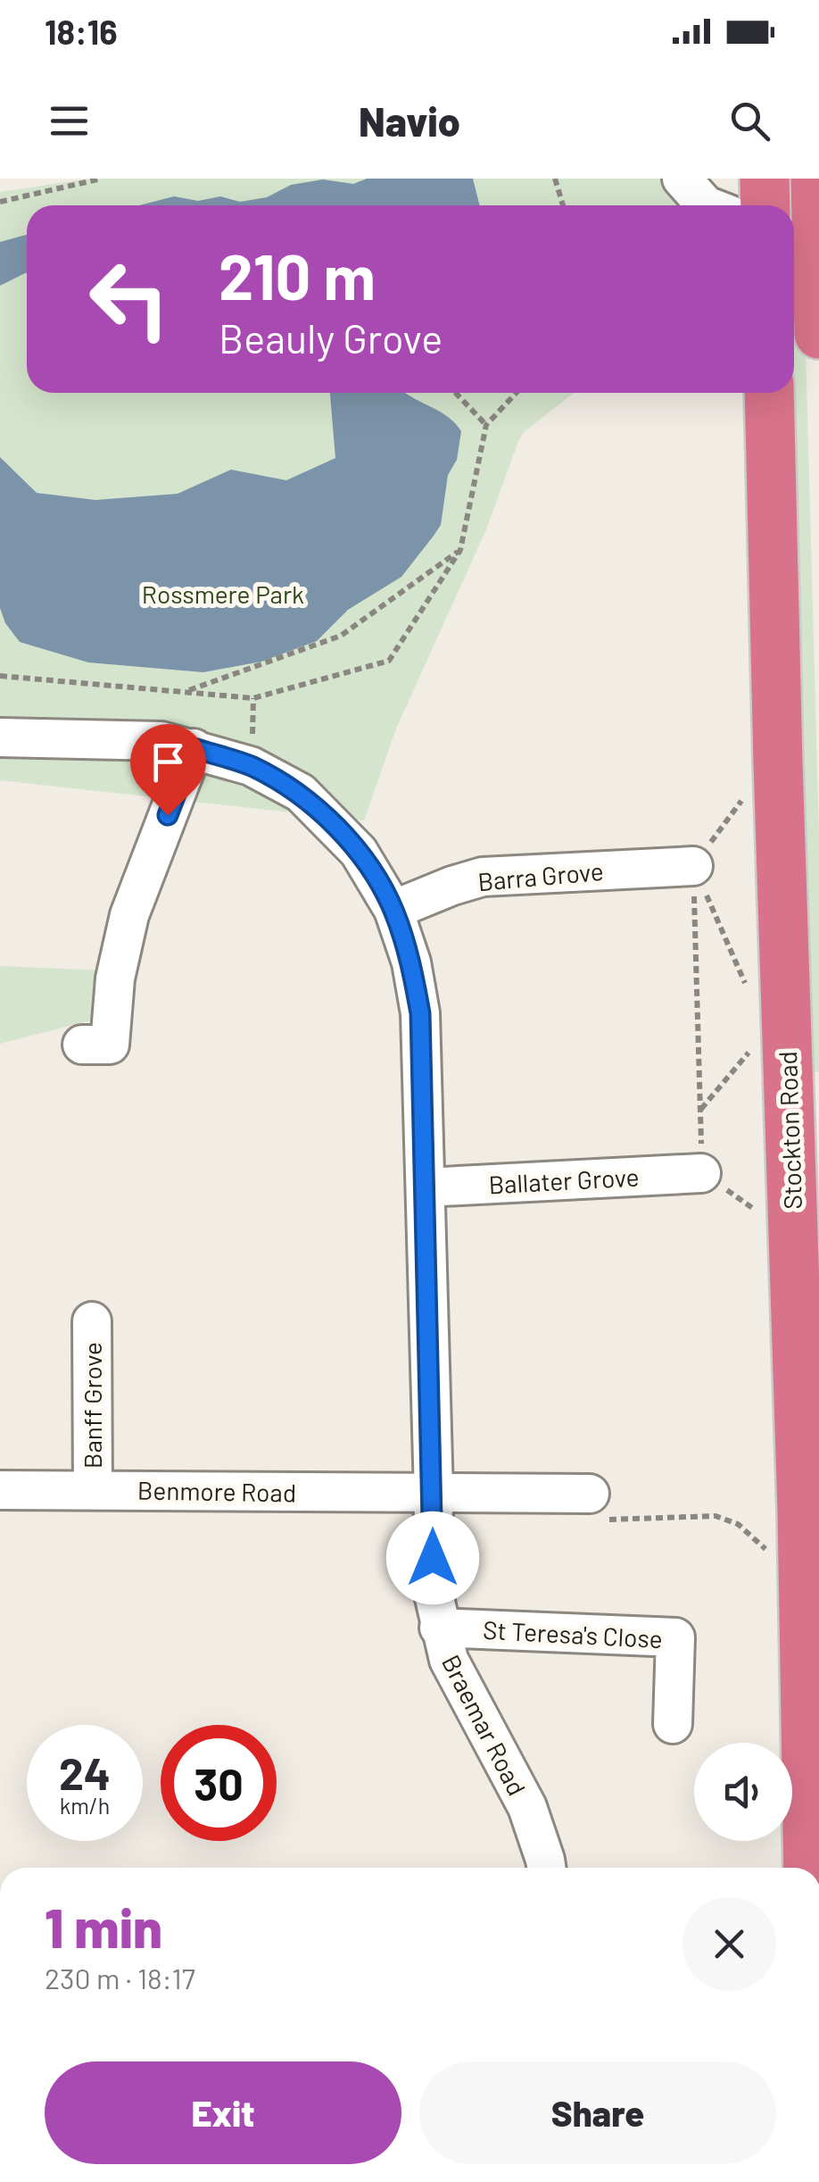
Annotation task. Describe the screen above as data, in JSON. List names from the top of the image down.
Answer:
{
  "streets": {
    "highway": ["Stockton Road"],
    "street": [
      "Barra Grove",
      "Ballater Grove",
      "Banff Grove",
      "Benmore Road",
      "St Teresa's Close",
      "Braemar Road"
    ]
  },
  "crossings": [
    ["Barra Grove", "Braemar Road"],
    ["Ballater Grove", "Braemar Road"],
    ["Banff Grove", "Benmore Road"],
    ["Benmore Road", "Braemar Road"],
    ["St Teresa's Close", "Braemar Road"]
  ],
  "parks": ["Rossmere Park"],
  "page": {
    "status": "18:16",
    "header": "Navio",
    "turn": ["210 m", "Beauly Grove"],
    "speed": "24 km/h",
    "limit": "30",
    "heading": ["1 min", "230 m · 18:17"],
    "buttons": ["Exit", "Share"]
  }
}
